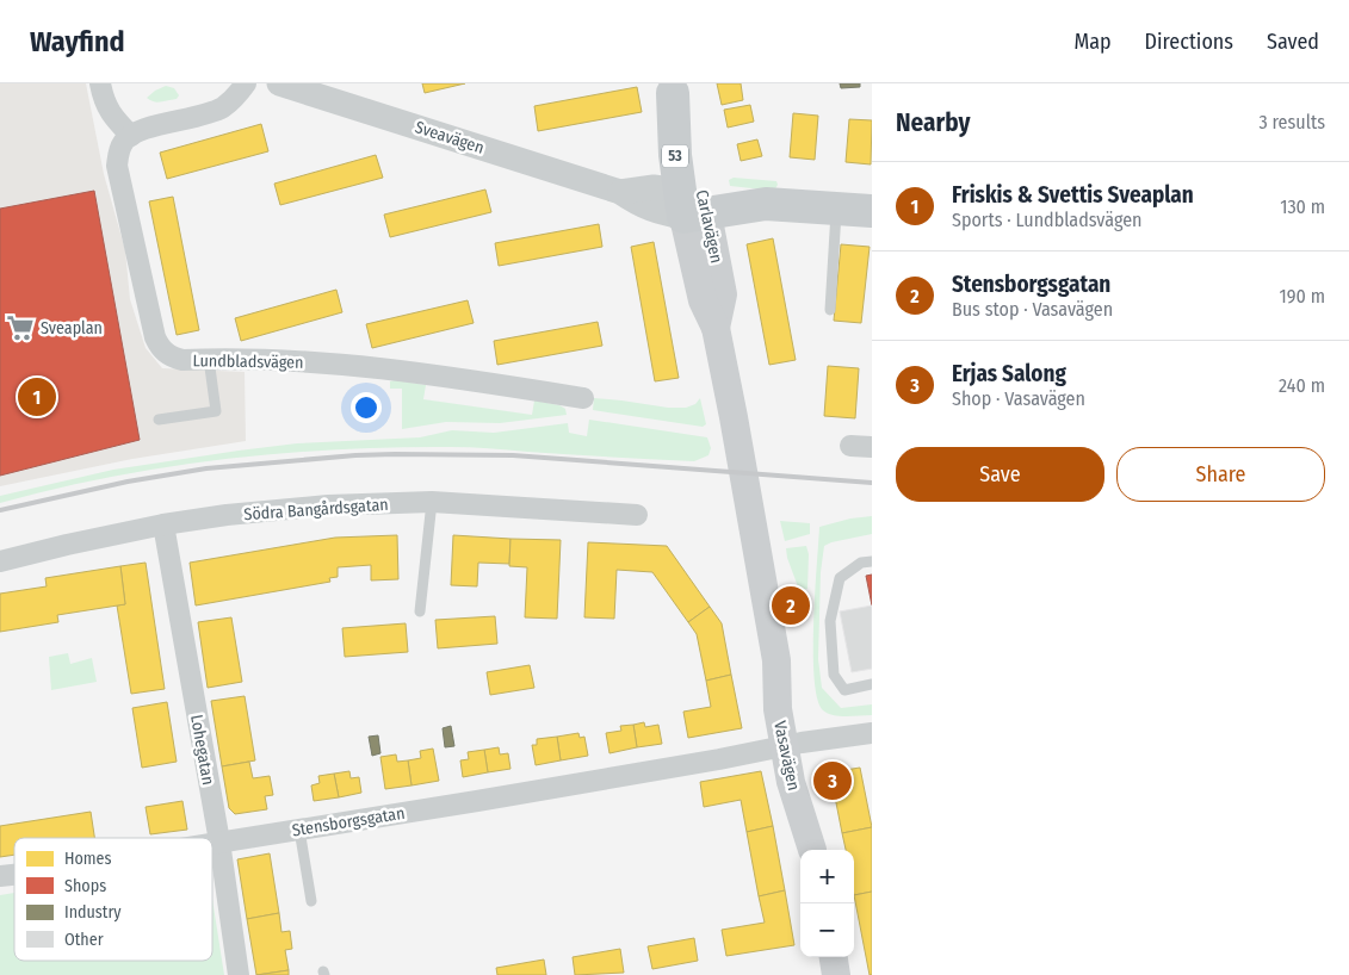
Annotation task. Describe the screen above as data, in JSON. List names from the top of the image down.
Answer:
{
  "streets": {
    "main road": [
      "Sveavägen",
      "53",
      "Carlavägen",
      "Vasavägen"
    ],
    "street": [
      "Lundbladsvägen",
      "Södra Bangårdsgatan",
      "Lohegatan",
      "Stensborgsgatan"
    ]
  },
  "crossings": [
    ["Sveavägen", "Carlavägen"],
    ["Carlavägen", "Vasavägen"],
    ["Södra Bangårdsgatan", "Lohegatan"],
    ["Lohegatan", "Stensborgsgatan"],
    ["Vasavägen", "Stensborgsgatan"]
  ],
  "places": {
    "supermarket": ["Sveaplan"]
  },
  "legend": [
    "Homes",
    "Shops",
    "Industry",
    "Other"
  ],
  "page": {
    "header": "Wayfind",
    "nav": ["Map", "Directions", "Saved"],
    "heading": ["Nearby", "3 results"],
    "list": [
      {
        "mark": "1",
        "name": "Friskis & Svettis Sveaplan",
        "note": "Sports · Lundbladsvägen",
        "value": "130 m"
      },
      {
        "mark": "2",
        "name": "Stensborgsgatan",
        "note": "Bus stop · Vasavägen",
        "value": "190 m"
      },
      {
        "mark": "3",
        "name": "Erjas Salong",
        "note": "Shop · Vasavägen",
        "value": "240 m"
      }
    ],
    "pins": ["1", "2", "3"],
    "buttons": ["Save", "Share"],
    "map_buttons": ["+", "−"]
  }
}
